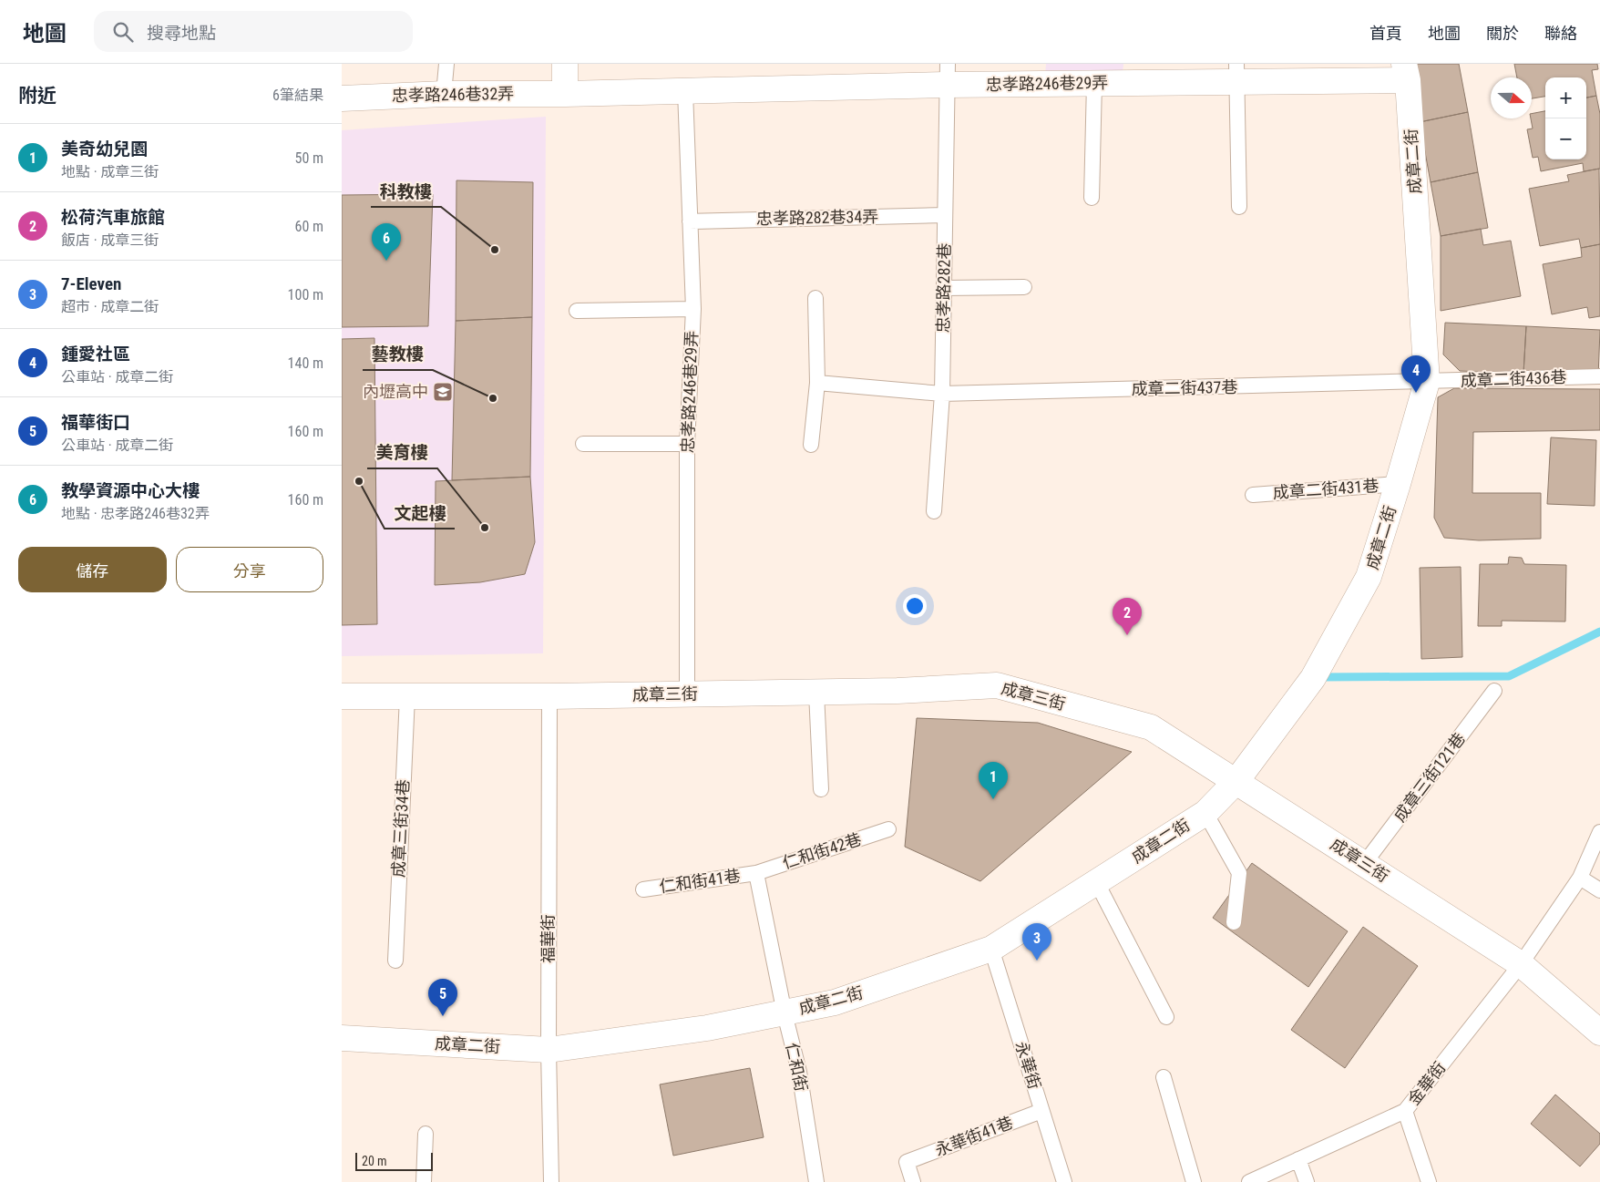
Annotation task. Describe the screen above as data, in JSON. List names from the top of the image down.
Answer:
{
  "streets": {
    "street": [
      "忠孝路246巷29弄",
      "忠孝路246巷32弄",
      "成章二街",
      "成章三街"
    ],
    "lane": [
      "忠孝路282巷34弄",
      "忠孝路282巷",
      "成章二街436巷",
      "成章二街437巷",
      "成章二街431巷",
      "成章三街121巷",
      "成章三街34巷",
      "仁和街42巷",
      "仁和街41巷",
      "福華街",
      "永華街",
      "仁和街",
      "金華街",
      "永華街41巷"
    ]
  },
  "crossings": [
    ["忠孝路246巷29弄", "忠孝路246巷32弄"],
    ["忠孝路246巷29弄", "成章二街"],
    ["忠孝路246巷29弄", "忠孝路282巷34弄"],
    ["忠孝路246巷29弄", "忠孝路282巷"],
    ["忠孝路246巷29弄", "成章三街"],
    ["成章二街", "成章二街436巷"],
    ["成章二街", "成章二街437巷"],
    ["成章二街", "成章二街431巷"],
    ["成章二街", "成章三街"],
    ["成章二街", "福華街"],
    ["成章二街", "永華街"],
    ["成章二街", "仁和街"],
    ["忠孝路282巷34弄", "忠孝路282巷"],
    ["忠孝路282巷", "成章二街437巷"],
    ["成章二街436巷", "成章二街437巷"],
    ["成章三街", "成章三街121巷"],
    ["成章三街", "成章三街34巷"],
    ["成章三街", "福華街"],
    ["成章三街", "金華街"],
    ["仁和街42巷", "仁和街41巷"],
    ["仁和街42巷", "仁和街"],
    ["仁和街41巷", "仁和街"],
    ["永華街", "永華街41巷"]
  ],
  "places": {
    "other": [
      "科教樓",
      "藝教樓",
      "文起樓",
      "美育樓"
    ],
    "school or university": ["內壢高中"]
  },
  "scale_bar": "20 m",
  "north": "right",
  "page": {
    "header": "地圖",
    "search": "搜尋地點",
    "nav": [
      "首頁",
      "地圖",
      "關於",
      "聯絡"
    ],
    "heading": ["附近", "6筆結果"],
    "map_buttons": ["+", "−"],
    "list": [
      {
        "mark": "1",
        "name": "美奇幼兒園",
        "note": "地點 · 成章三街",
        "value": "50 m"
      },
      {
        "mark": "2",
        "name": "松荷汽車旅館",
        "note": "飯店 · 成章三街",
        "value": "60 m"
      },
      {
        "mark": "3",
        "name": "7-Eleven",
        "note": "超市 · 成章二街",
        "value": "100 m"
      },
      {
        "mark": "4",
        "name": "鍾愛社區",
        "note": "公車站 · 成章二街",
        "value": "140 m"
      },
      {
        "mark": "5",
        "name": "福華街口",
        "note": "公車站 · 成章二街",
        "value": "160 m"
      },
      {
        "mark": "6",
        "name": "教學資源中心大樓",
        "note": "地點 · 忠孝路246巷32弄",
        "value": "160 m"
      }
    ],
    "pins": [
      "6",
      "4",
      "2",
      "1",
      "3",
      "5"
    ],
    "buttons": ["儲存", "分享"],
    "scale": "20 m"
  }
}
